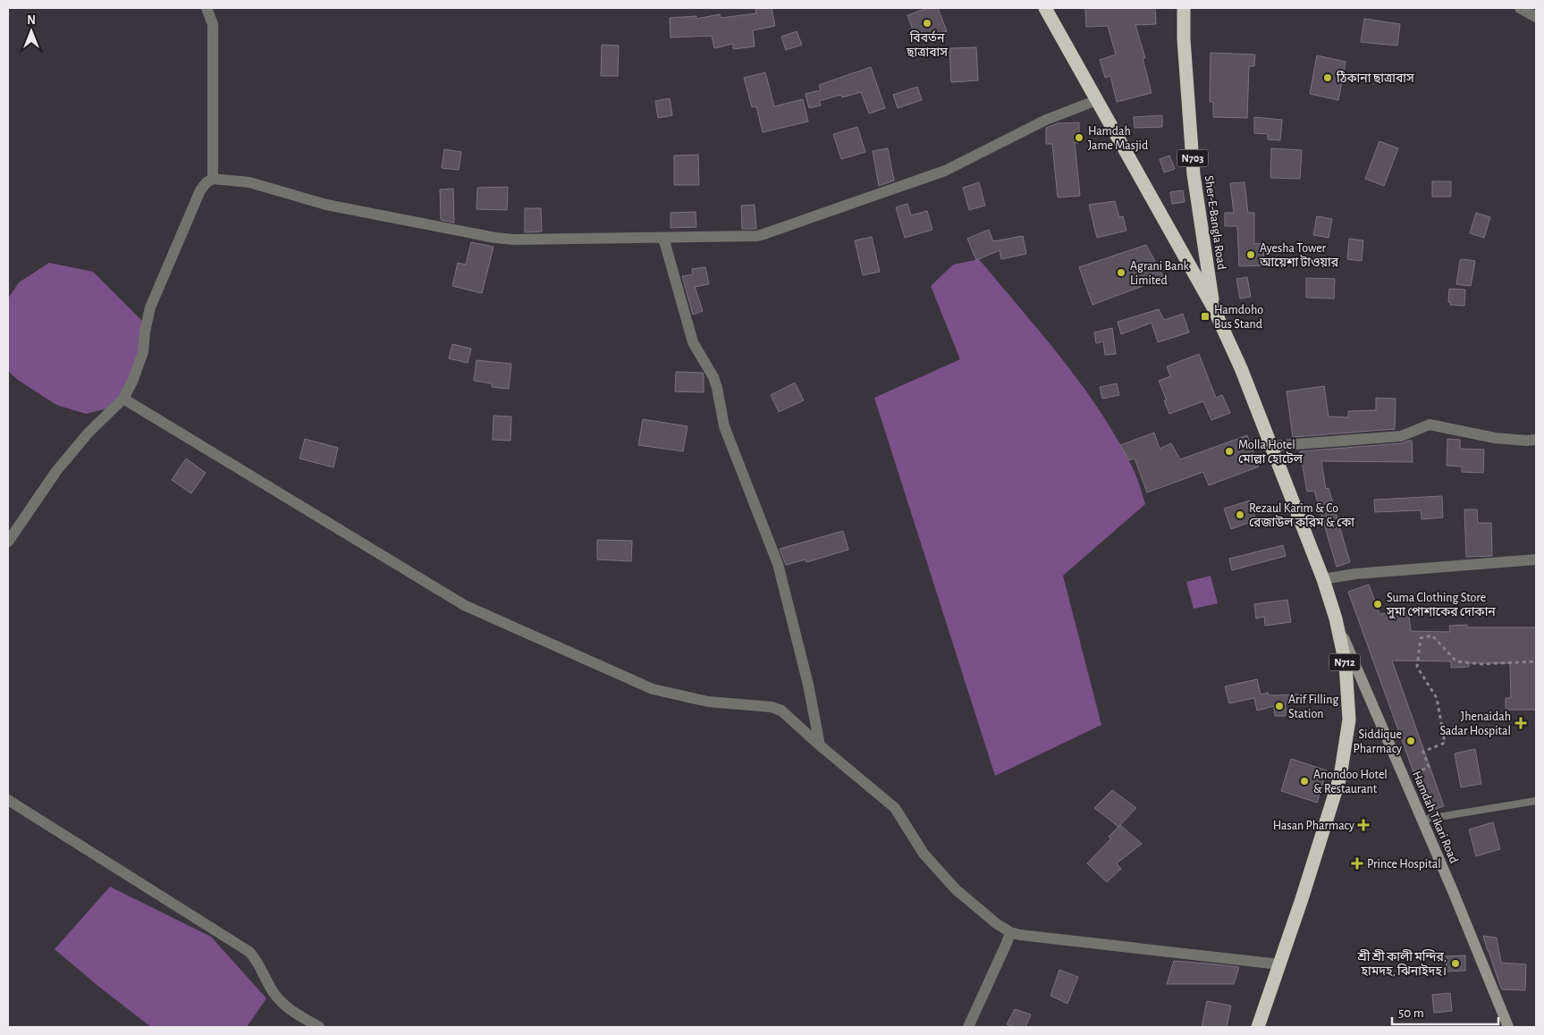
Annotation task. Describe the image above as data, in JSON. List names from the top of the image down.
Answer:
{
  "streets": {
    "highway": ["N703", "Sher-E-Bangla Road", "N712"],
    "street": ["Hamdah Tikari Road"]
  },
  "crossings": [
    ["Sher-E-Bangla Road", "N712"],
    ["N712", "Hamdah Tikari Road"]
  ],
  "places": {
    "other": [
      "বিবর্তন ছাত্রাবাস",
      "ঠিকানা ছাত্রাবাস",
      "Hamdah Jame Masjid",
      "Ayesha Tower আয়েশা টাওয়ার",
      "Agrani Bank Limited",
      "Molla Hotel মোল্লা হোটেল",
      "Rezaul Karim & Co রেজাউল করিম & কো",
      "Suma Clothing Store সুমা পোশাকের দোকান",
      "Arif Filling Station",
      "Siddique Pharmacy",
      "Anondoo Hotel & Restaurant",
      "শ্রী শ্রী কালী মন্দির, হামদহ, ঝিনাইদহ।"
    ],
    "transit": ["Hamdoho Bus Stand"],
    "health": ["Jhenaidah Sadar Hospital", "Hasan Pharmacy", "Prince Hospital"]
  },
  "scale_bar": "50 m",
  "north": "top"
}
